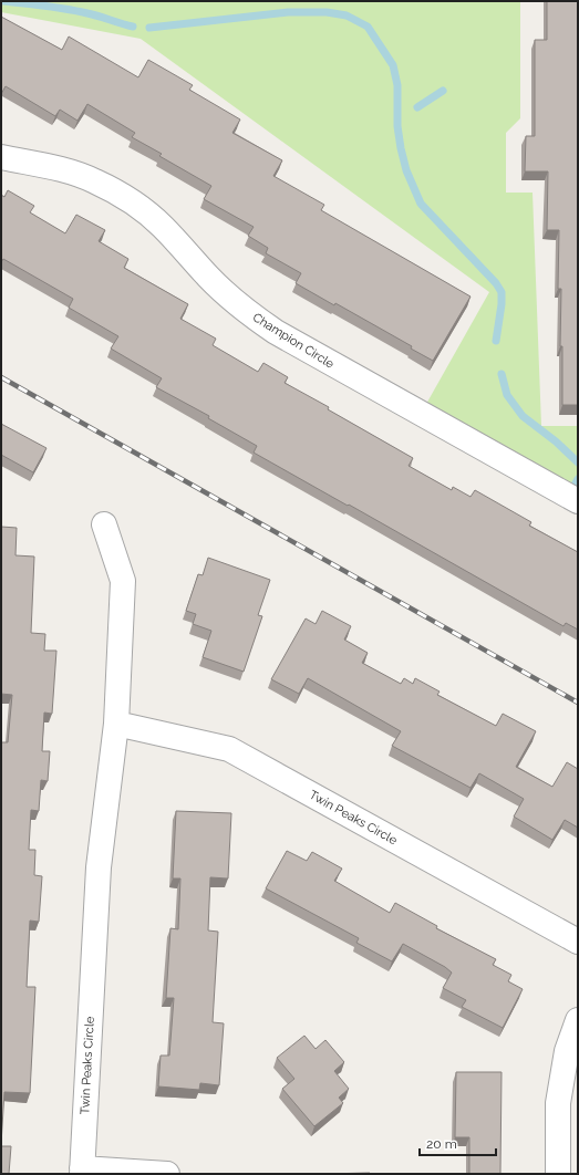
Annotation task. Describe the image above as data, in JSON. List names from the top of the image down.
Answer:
{
  "streets": {
    "street": ["Champion Circle", "Twin Peaks Circle"]
  },
  "scale_bar": "20 m"
}
